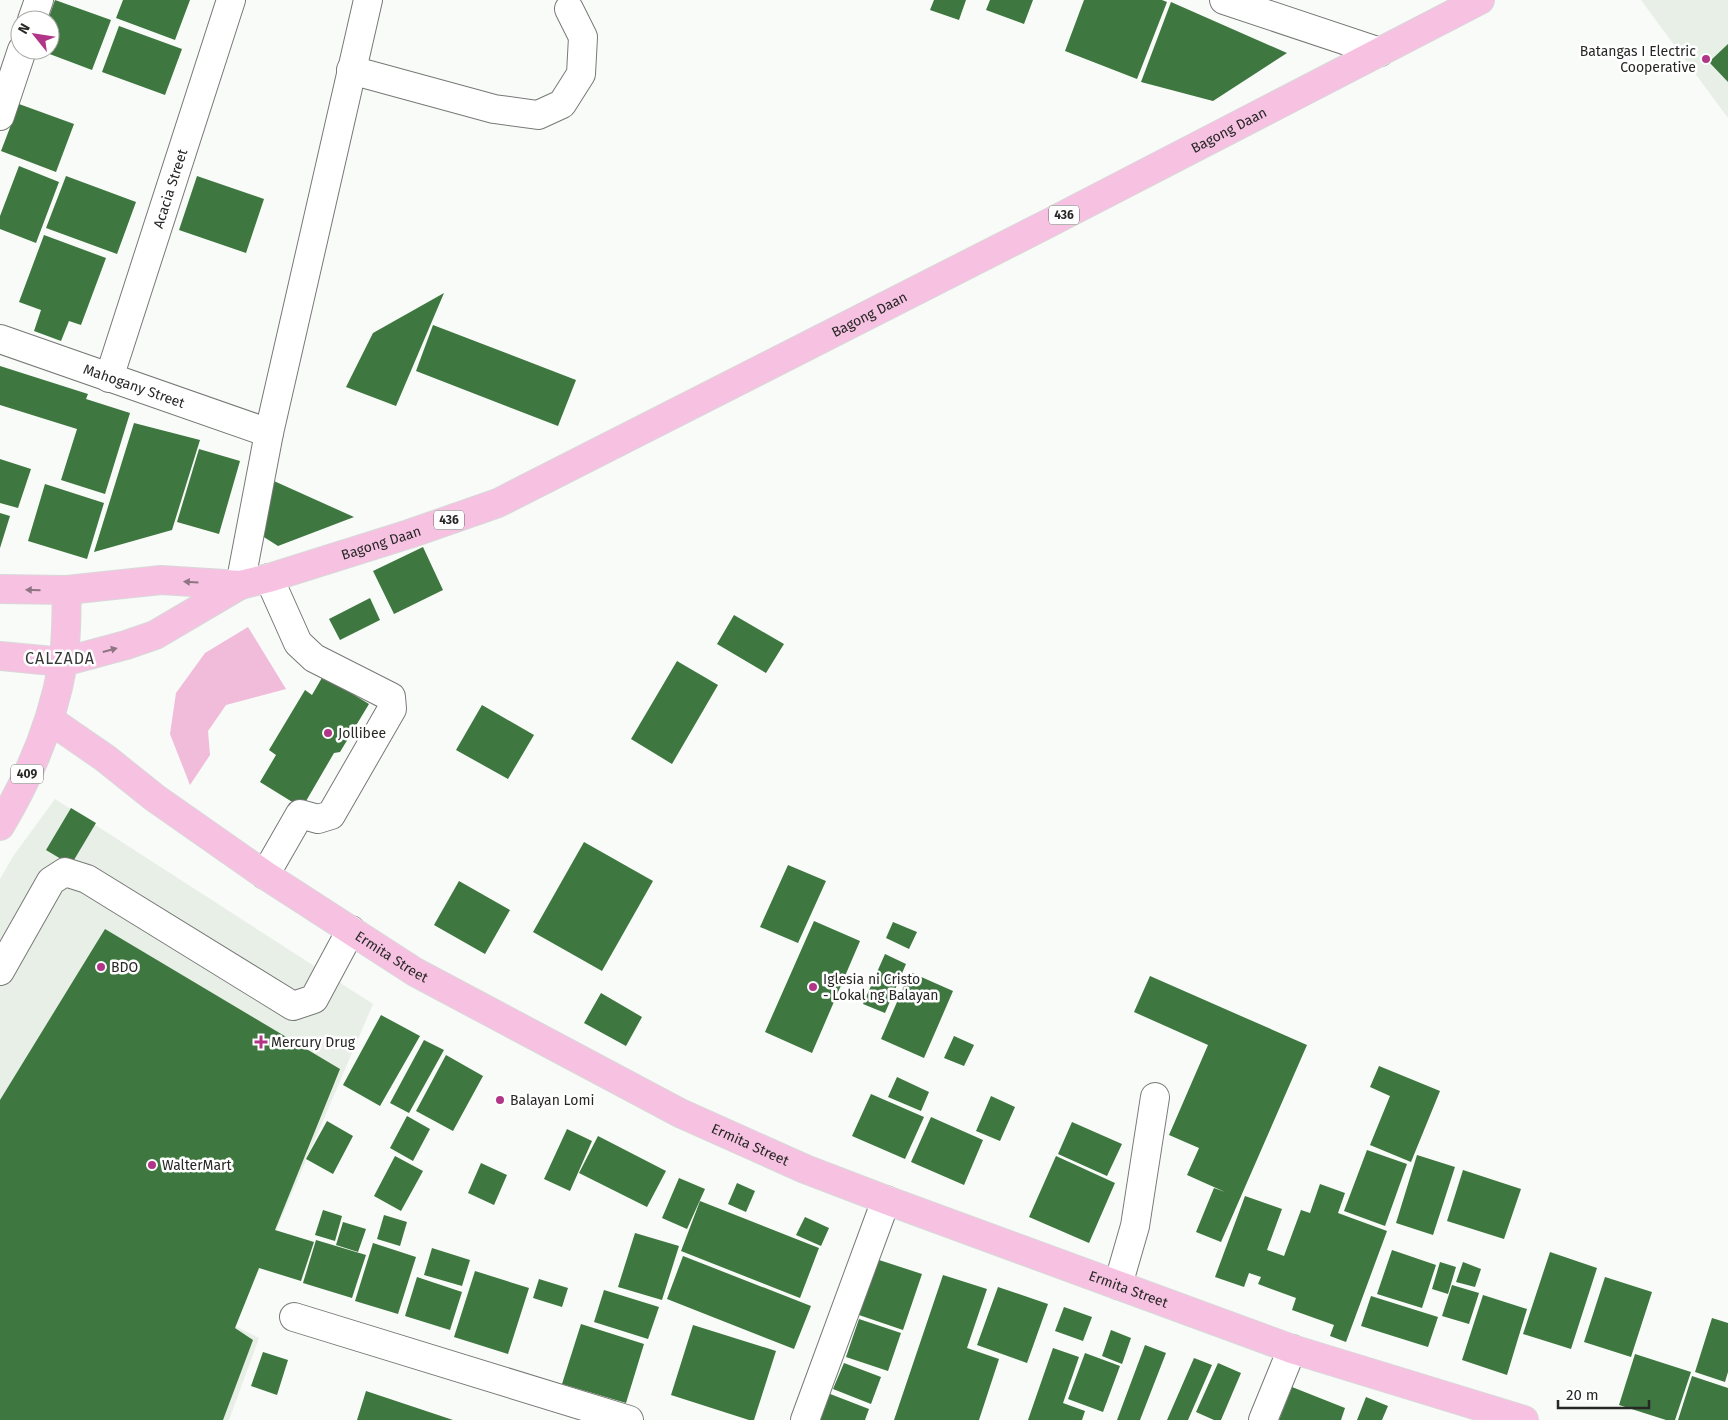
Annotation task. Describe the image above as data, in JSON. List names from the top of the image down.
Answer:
{
  "streets": {
    "main road": [
      "Bagong Daan",
      "436",
      "409",
      "Ermita Street"
    ],
    "street": ["Acacia Street", "Mahogany Street"]
  },
  "crossings": [
    ["Bagong Daan", "436"],
    ["Bagong Daan", "409"],
    ["Acacia Street", "Mahogany Street"],
    ["436", "409"],
    ["409", "Ermita Street"]
  ],
  "districts": ["CALZADA"],
  "places": {
    "other": [
      "Batangas I Electric Cooperative",
      "Jollibee",
      "BDO",
      "Iglesia ni Cristo - Lokal ng Balayan",
      "Balayan Lomi",
      "WalterMart"
    ],
    "health": ["Mercury Drug"]
  },
  "scale_bar": "20 m",
  "north": "top left"
}
